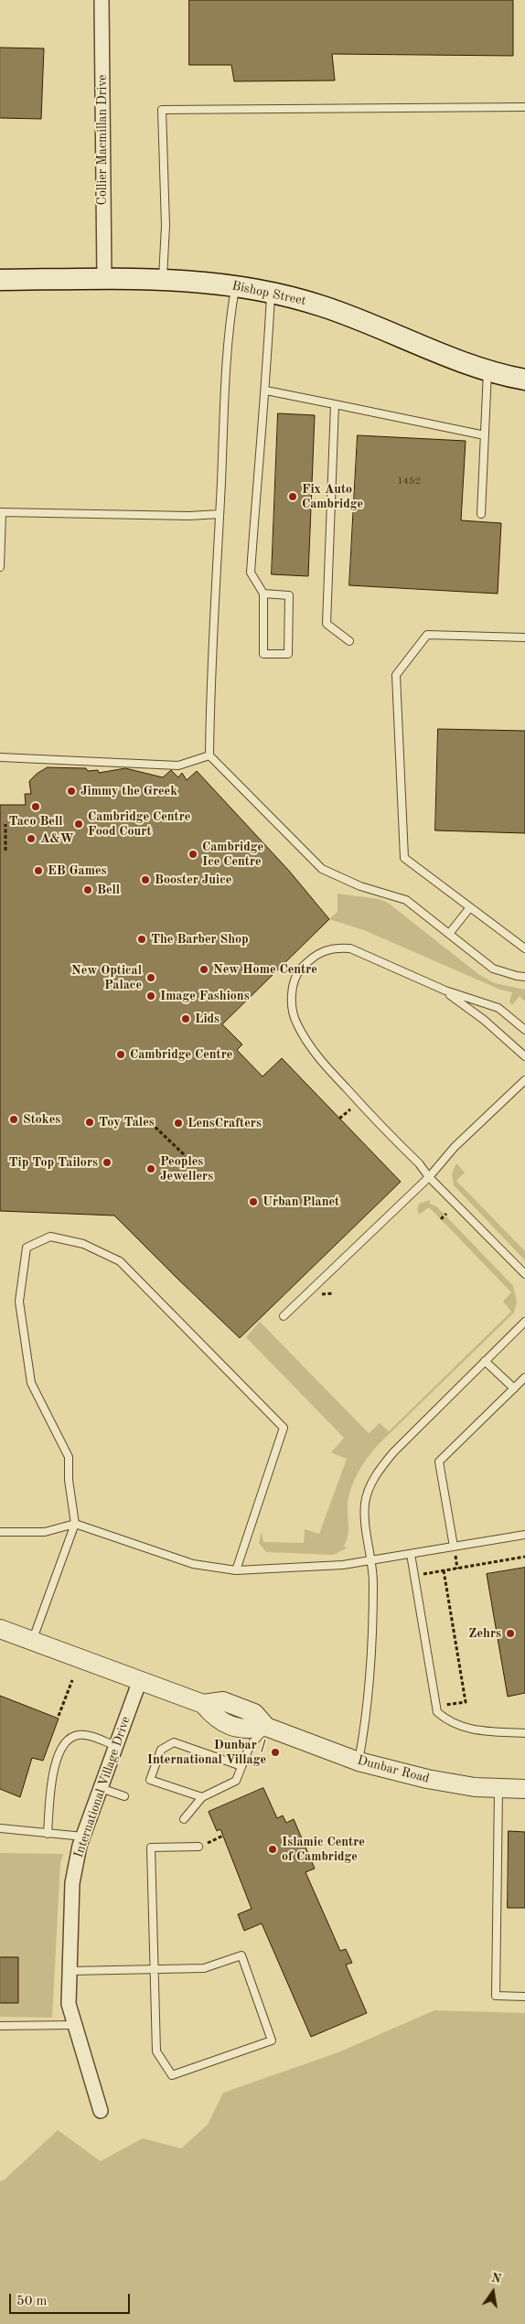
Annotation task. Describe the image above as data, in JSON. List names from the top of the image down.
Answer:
{
  "streets": {
    "main road": ["Bishop Street"],
    "street": ["Collier Macmillan Drive", "Dunbar Road", "International Village Drive"]
  },
  "crossings": [
    ["Collier Macmillan Drive", "Bishop Street"],
    ["Dunbar Road", "International Village Drive"]
  ],
  "places": [
    "Fix Auto Cambridge",
    "Jimmy the Greek",
    "Taco Bell",
    "Cambridge Centre Food Court",
    "A&W",
    "Cambridge Ice Centre",
    "EB Games",
    "Booster Juice",
    "Bell",
    "The Barber Shop",
    "New Home Centre",
    "New Optical Palace",
    "Image Fashions",
    "Lids",
    "Cambridge Centre",
    "Stokes",
    "Toy Tales",
    "LensCrafters",
    "Tip Top Tailors",
    "Peoples Jewellers",
    "Urban Planet",
    "Zehrs",
    "Dunbar / International Village",
    "Islamic Centre of Cambridge"
  ],
  "house_numbers": ["1452"],
  "scale_bar": "50 m",
  "north": "top"
}
